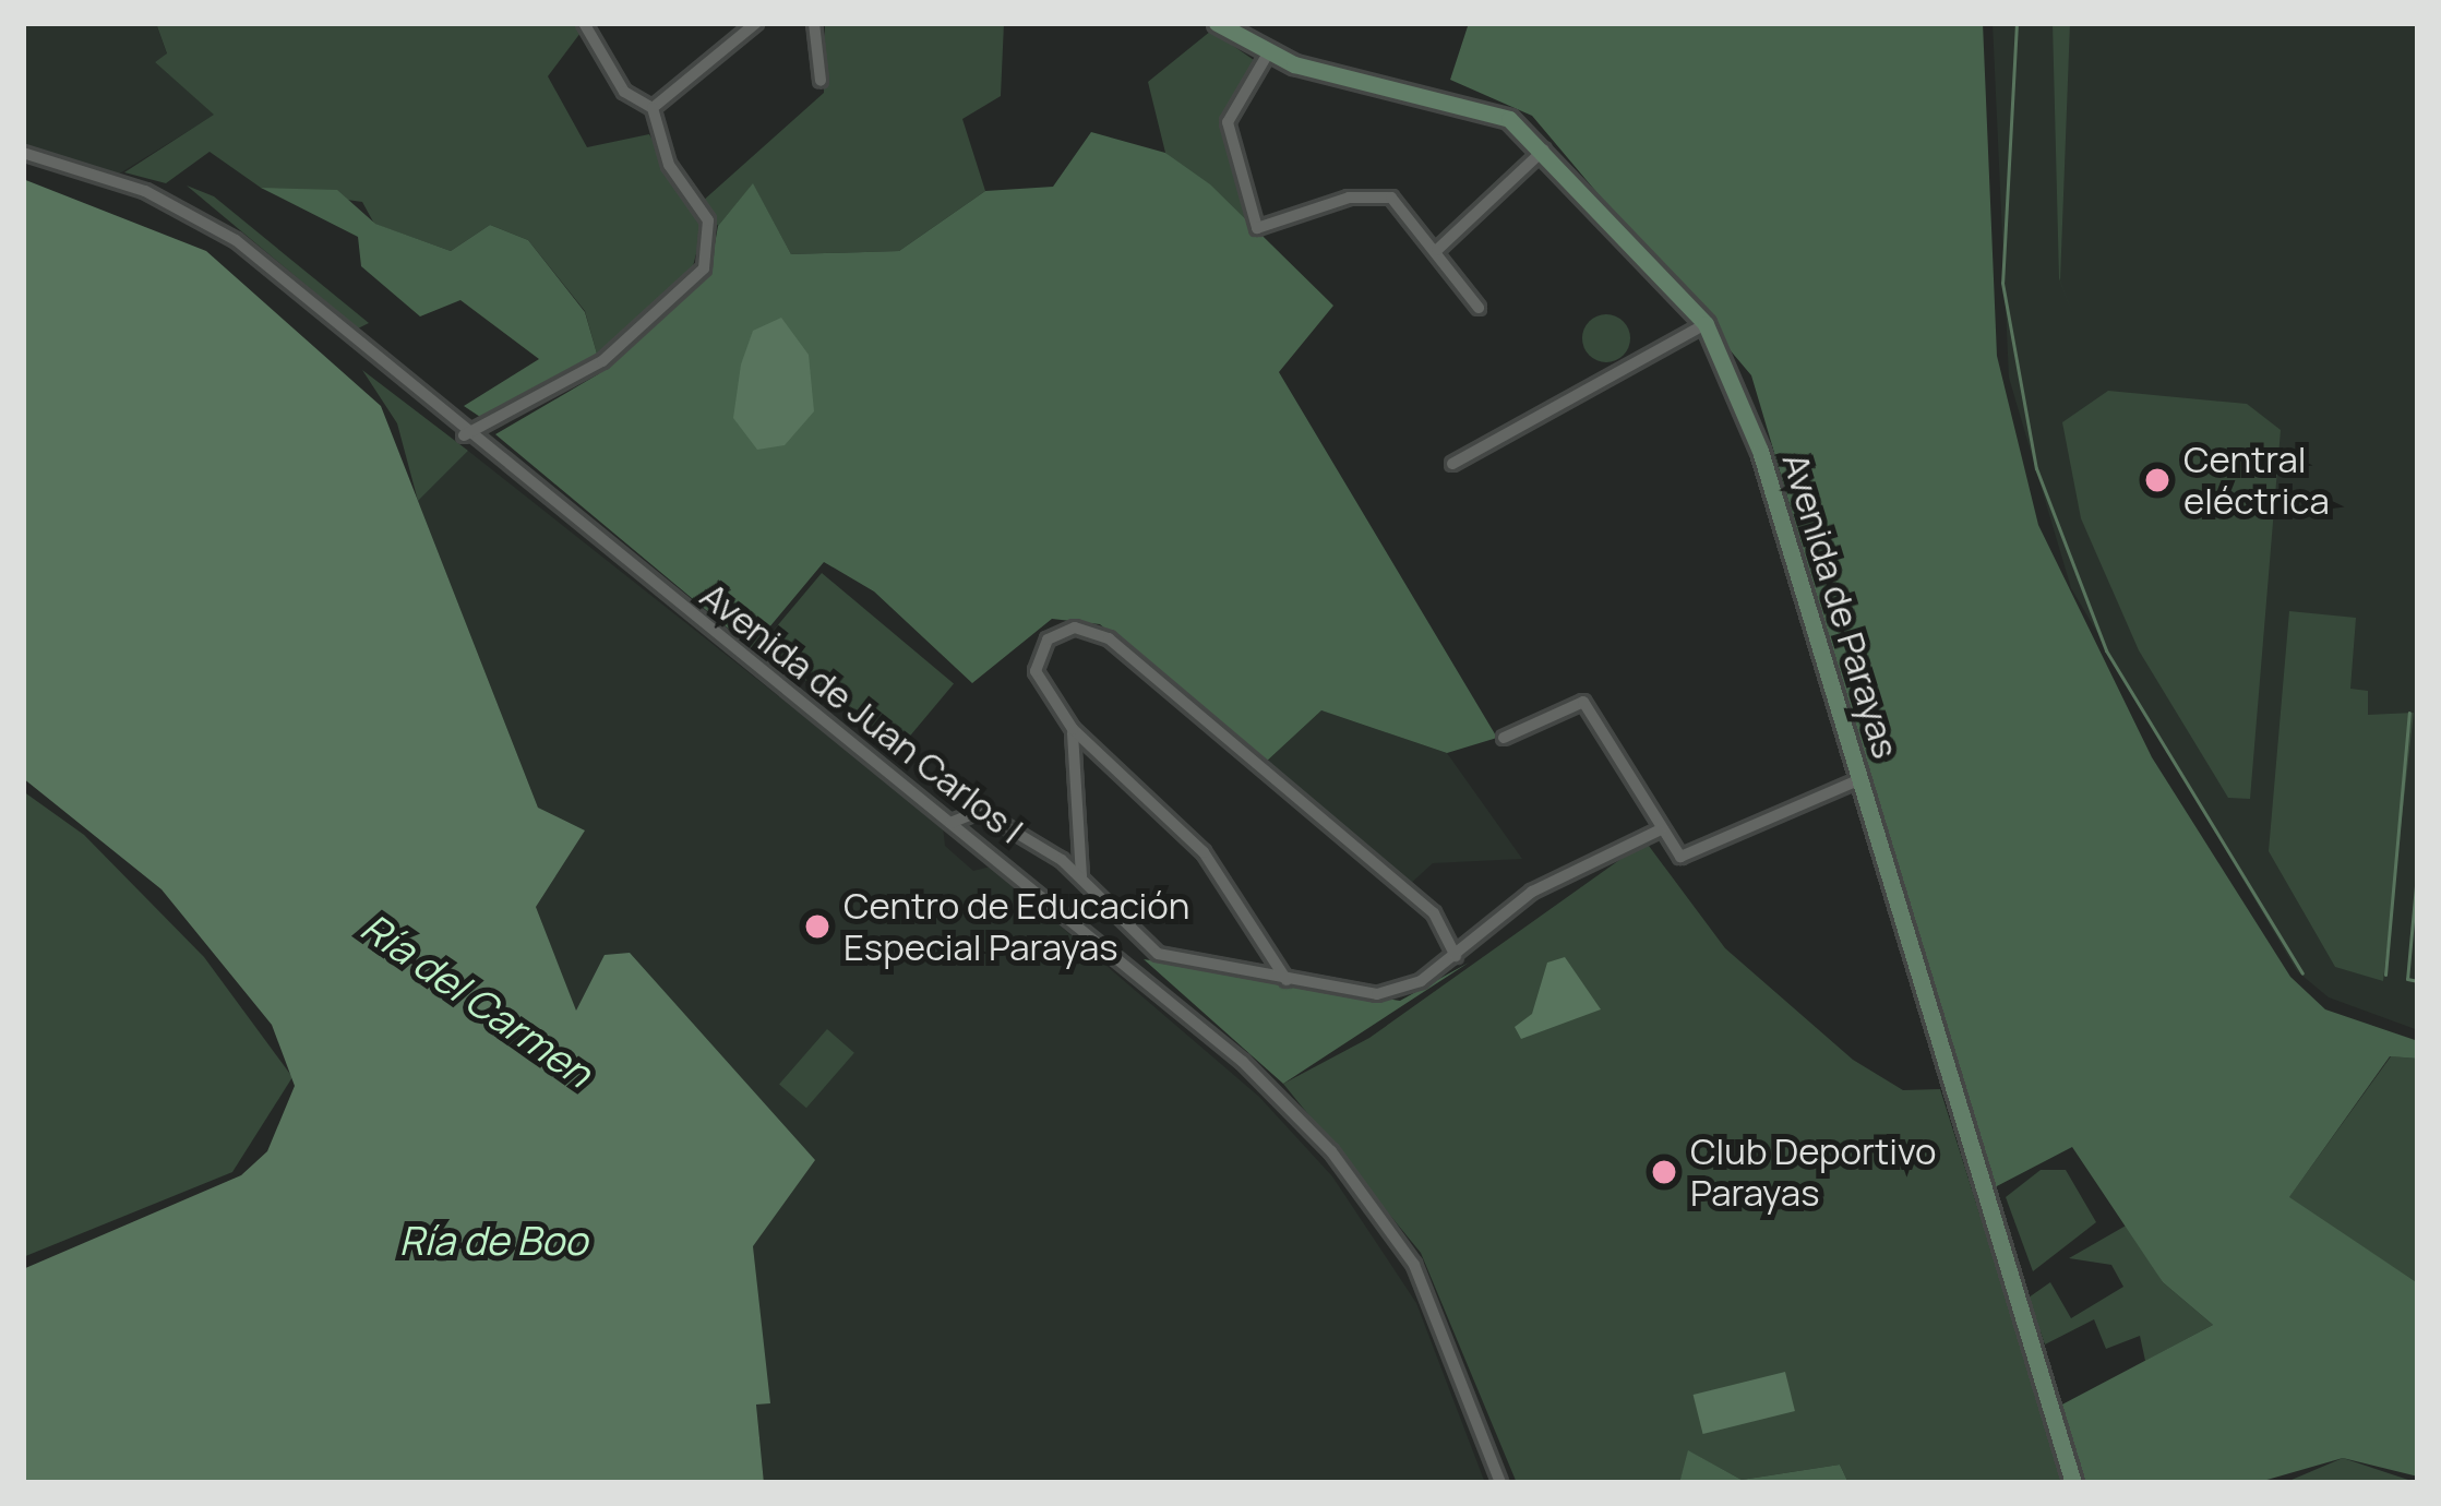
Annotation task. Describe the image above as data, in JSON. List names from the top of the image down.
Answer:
{
  "streets": {
    "street": ["Avenida de Parayas", "Avenida de Juan Carlos I"]
  },
  "water": ["Ría del Carmen", "Ría de Boo"],
  "places": ["Central eléctrica", "Centro de Educación Especial Parayas", "Club Deportivo Parayas"]
}
